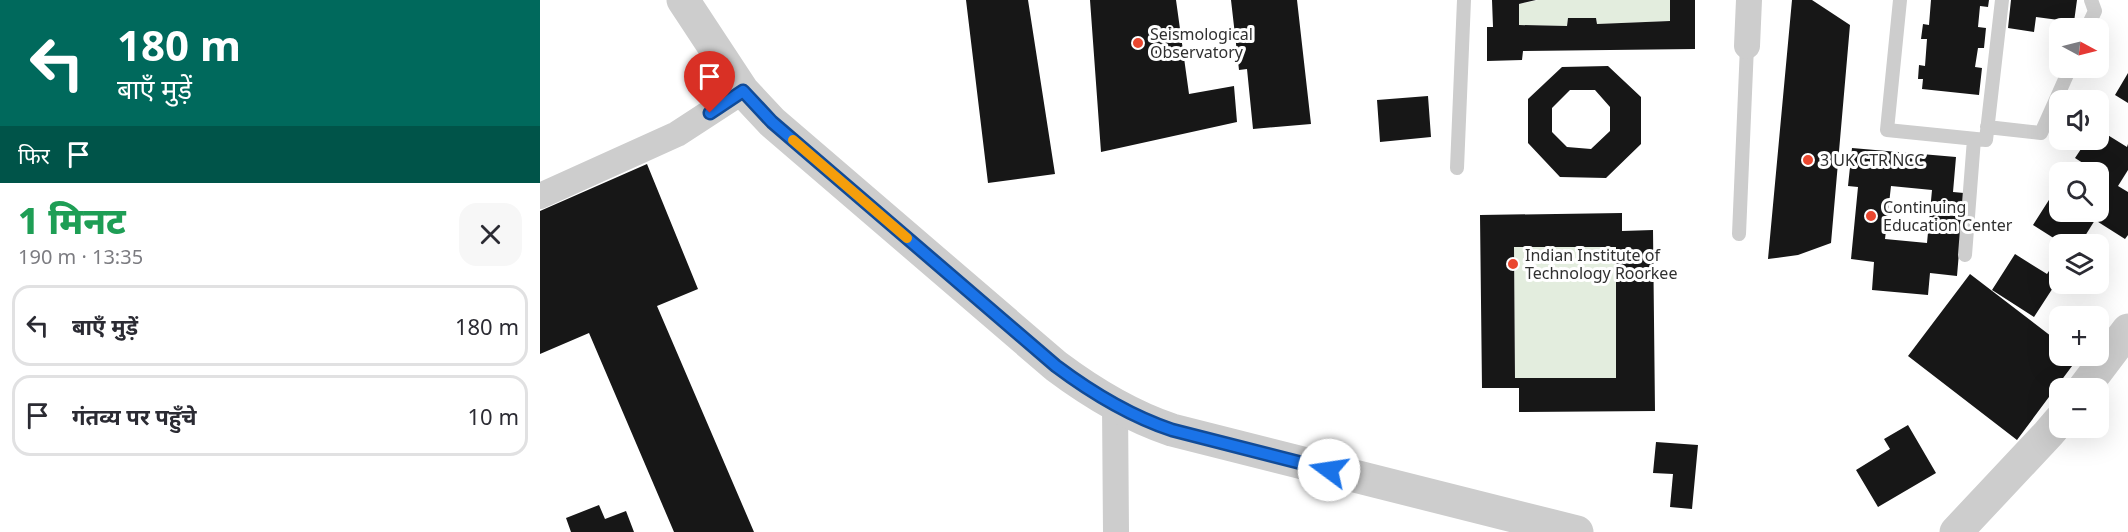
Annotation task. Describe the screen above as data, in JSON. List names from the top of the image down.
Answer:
{
  "places": [
    "Seismological Observatory",
    "3 UK CTR NCC",
    "Continuing Education Center",
    "Indian Institute of Technology Roorkee"
  ],
  "north": "right",
  "page": {
    "turn": ["180 m", "बाएँ मुड़ें"],
    "map_buttons": ["+", "−"],
    "then": "फिर",
    "heading": ["1 मिनट", "190 m · 13:35"],
    "list": [
      {
        "name": "बाएँ मुड़ें",
        "value": "180 m"
      },
      {
        "name": "गंतव्य पर पहुँचे",
        "value": "10 m"
      }
    ]
  }
}
